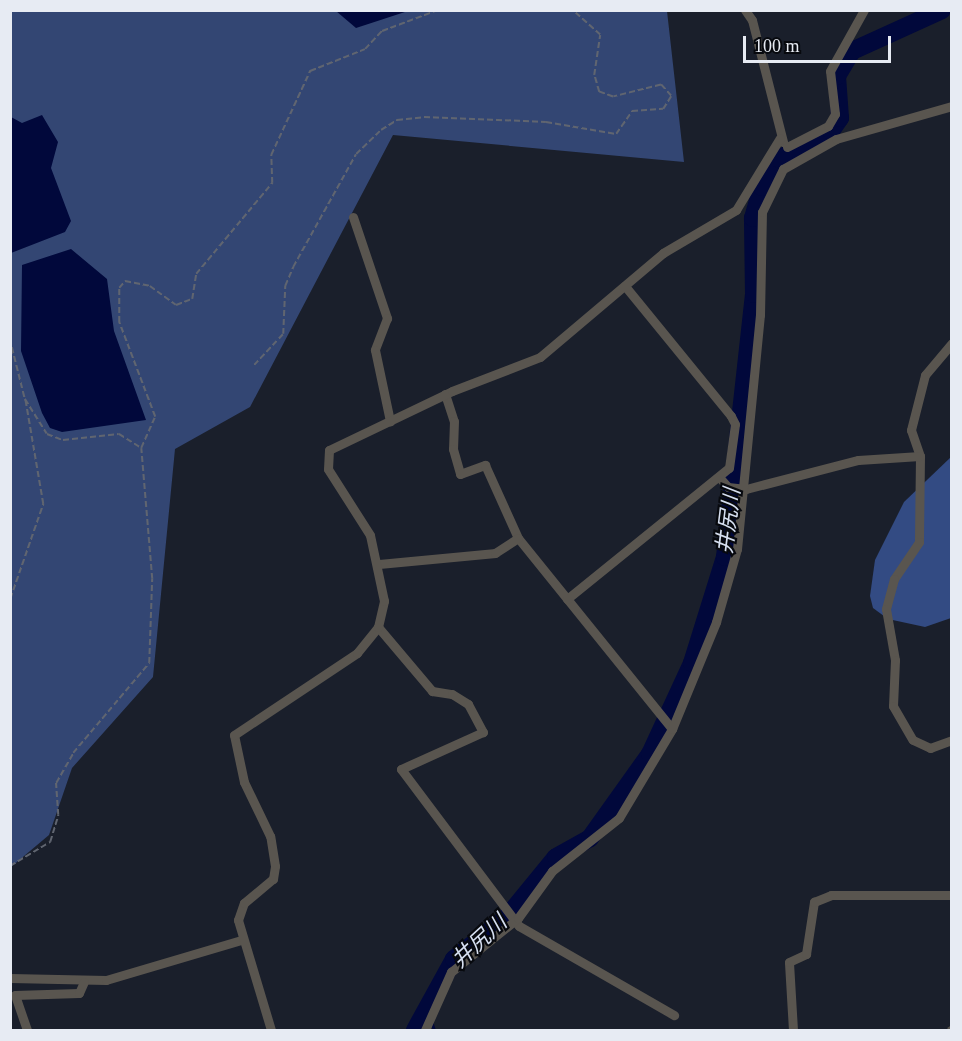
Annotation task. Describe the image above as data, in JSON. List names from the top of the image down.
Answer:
{
  "water": ["井尻川"],
  "scale_bar": "100 m"
}
